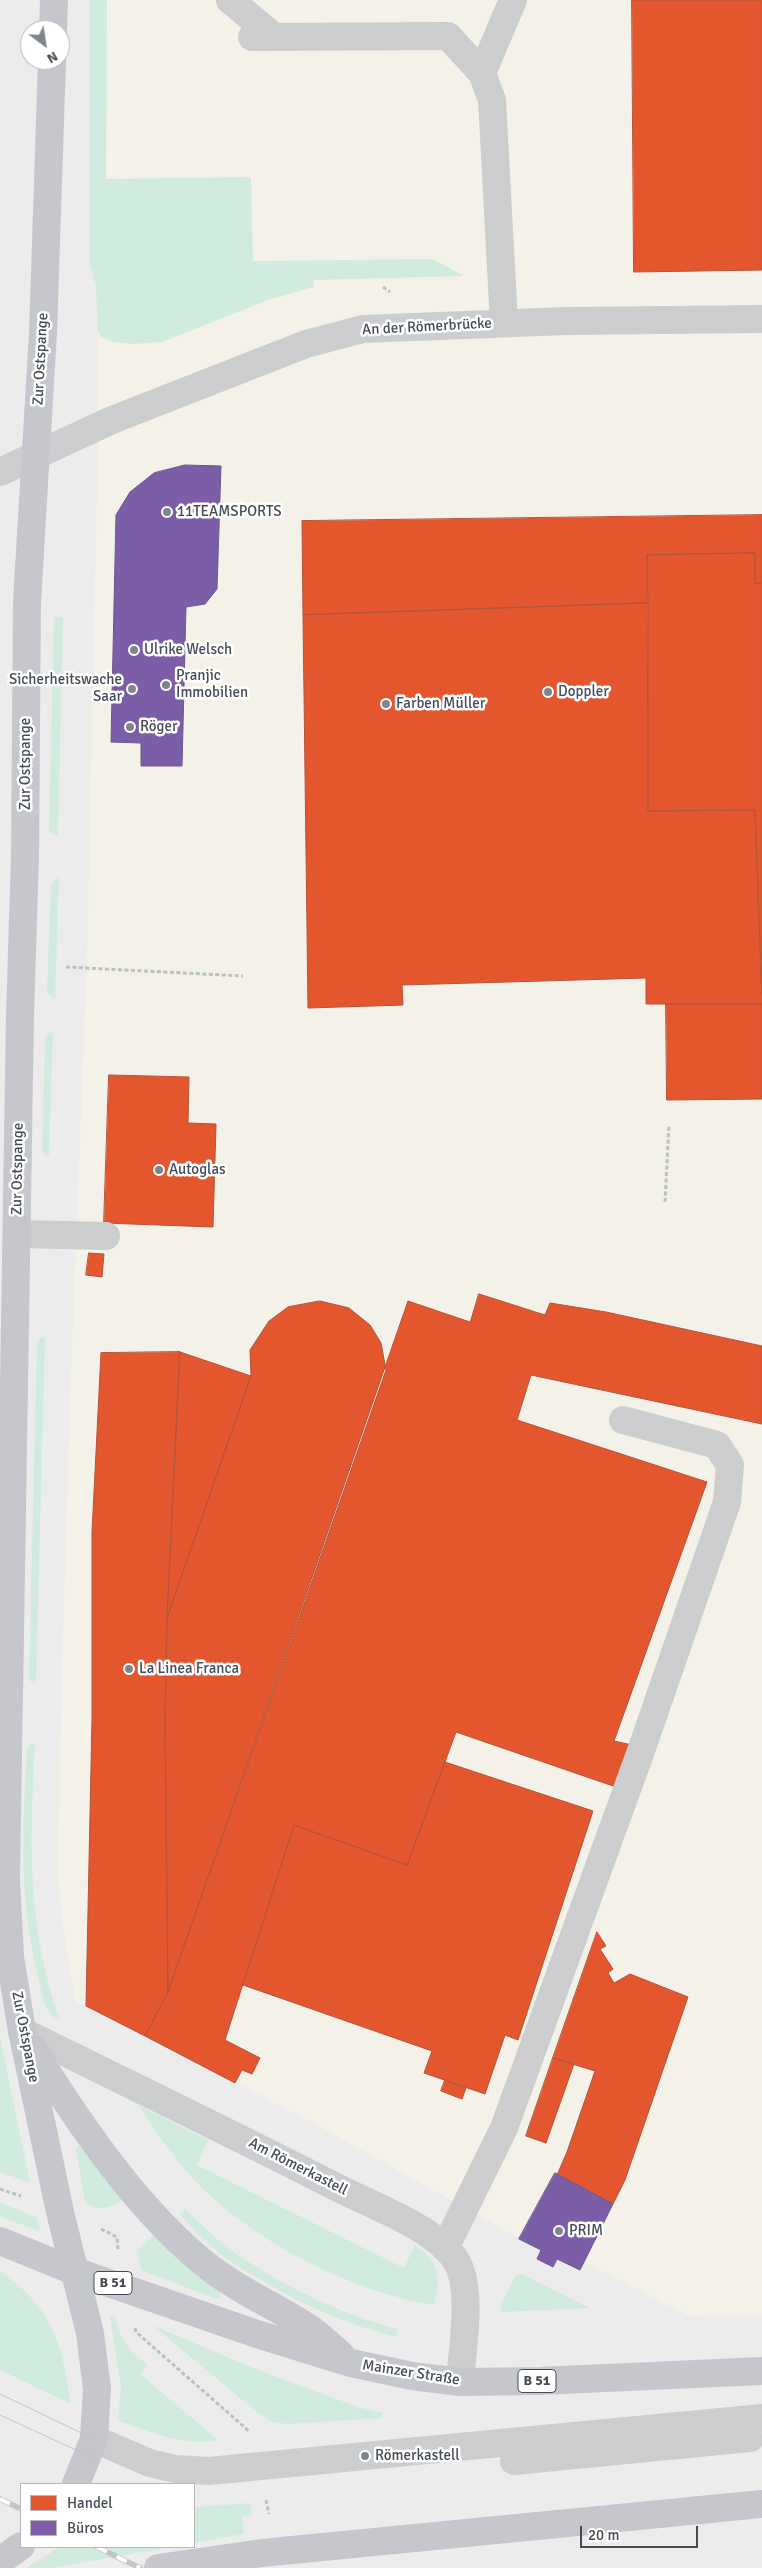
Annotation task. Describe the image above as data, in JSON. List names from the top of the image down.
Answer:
{
  "streets": {
    "main road": ["Zur Ostspange", "B 51", "Mainzer Straße"],
    "street": ["An der Römerbrücke", "Am Römerkastell"]
  },
  "crossings": [
    ["An der Römerbrücke", "Zur Ostspange"],
    ["Zur Ostspange", "Am Römerkastell"],
    ["Zur Ostspange", "Mainzer Straße"],
    ["Am Römerkastell", "Mainzer Straße"]
  ],
  "places": [
    "11TEAMSPORTS",
    "Ulrike Welsch",
    "Pranjic Immobilien",
    "Sicherheitswache Saar",
    "Doppler",
    "Farben Müller",
    "Röger",
    "Autoglas",
    "La Linea Franca",
    "PRIM",
    "Römerkastell"
  ],
  "legend": ["Handel", "Büros"],
  "scale_bar": "20 m",
  "north": "bottom right"
}
